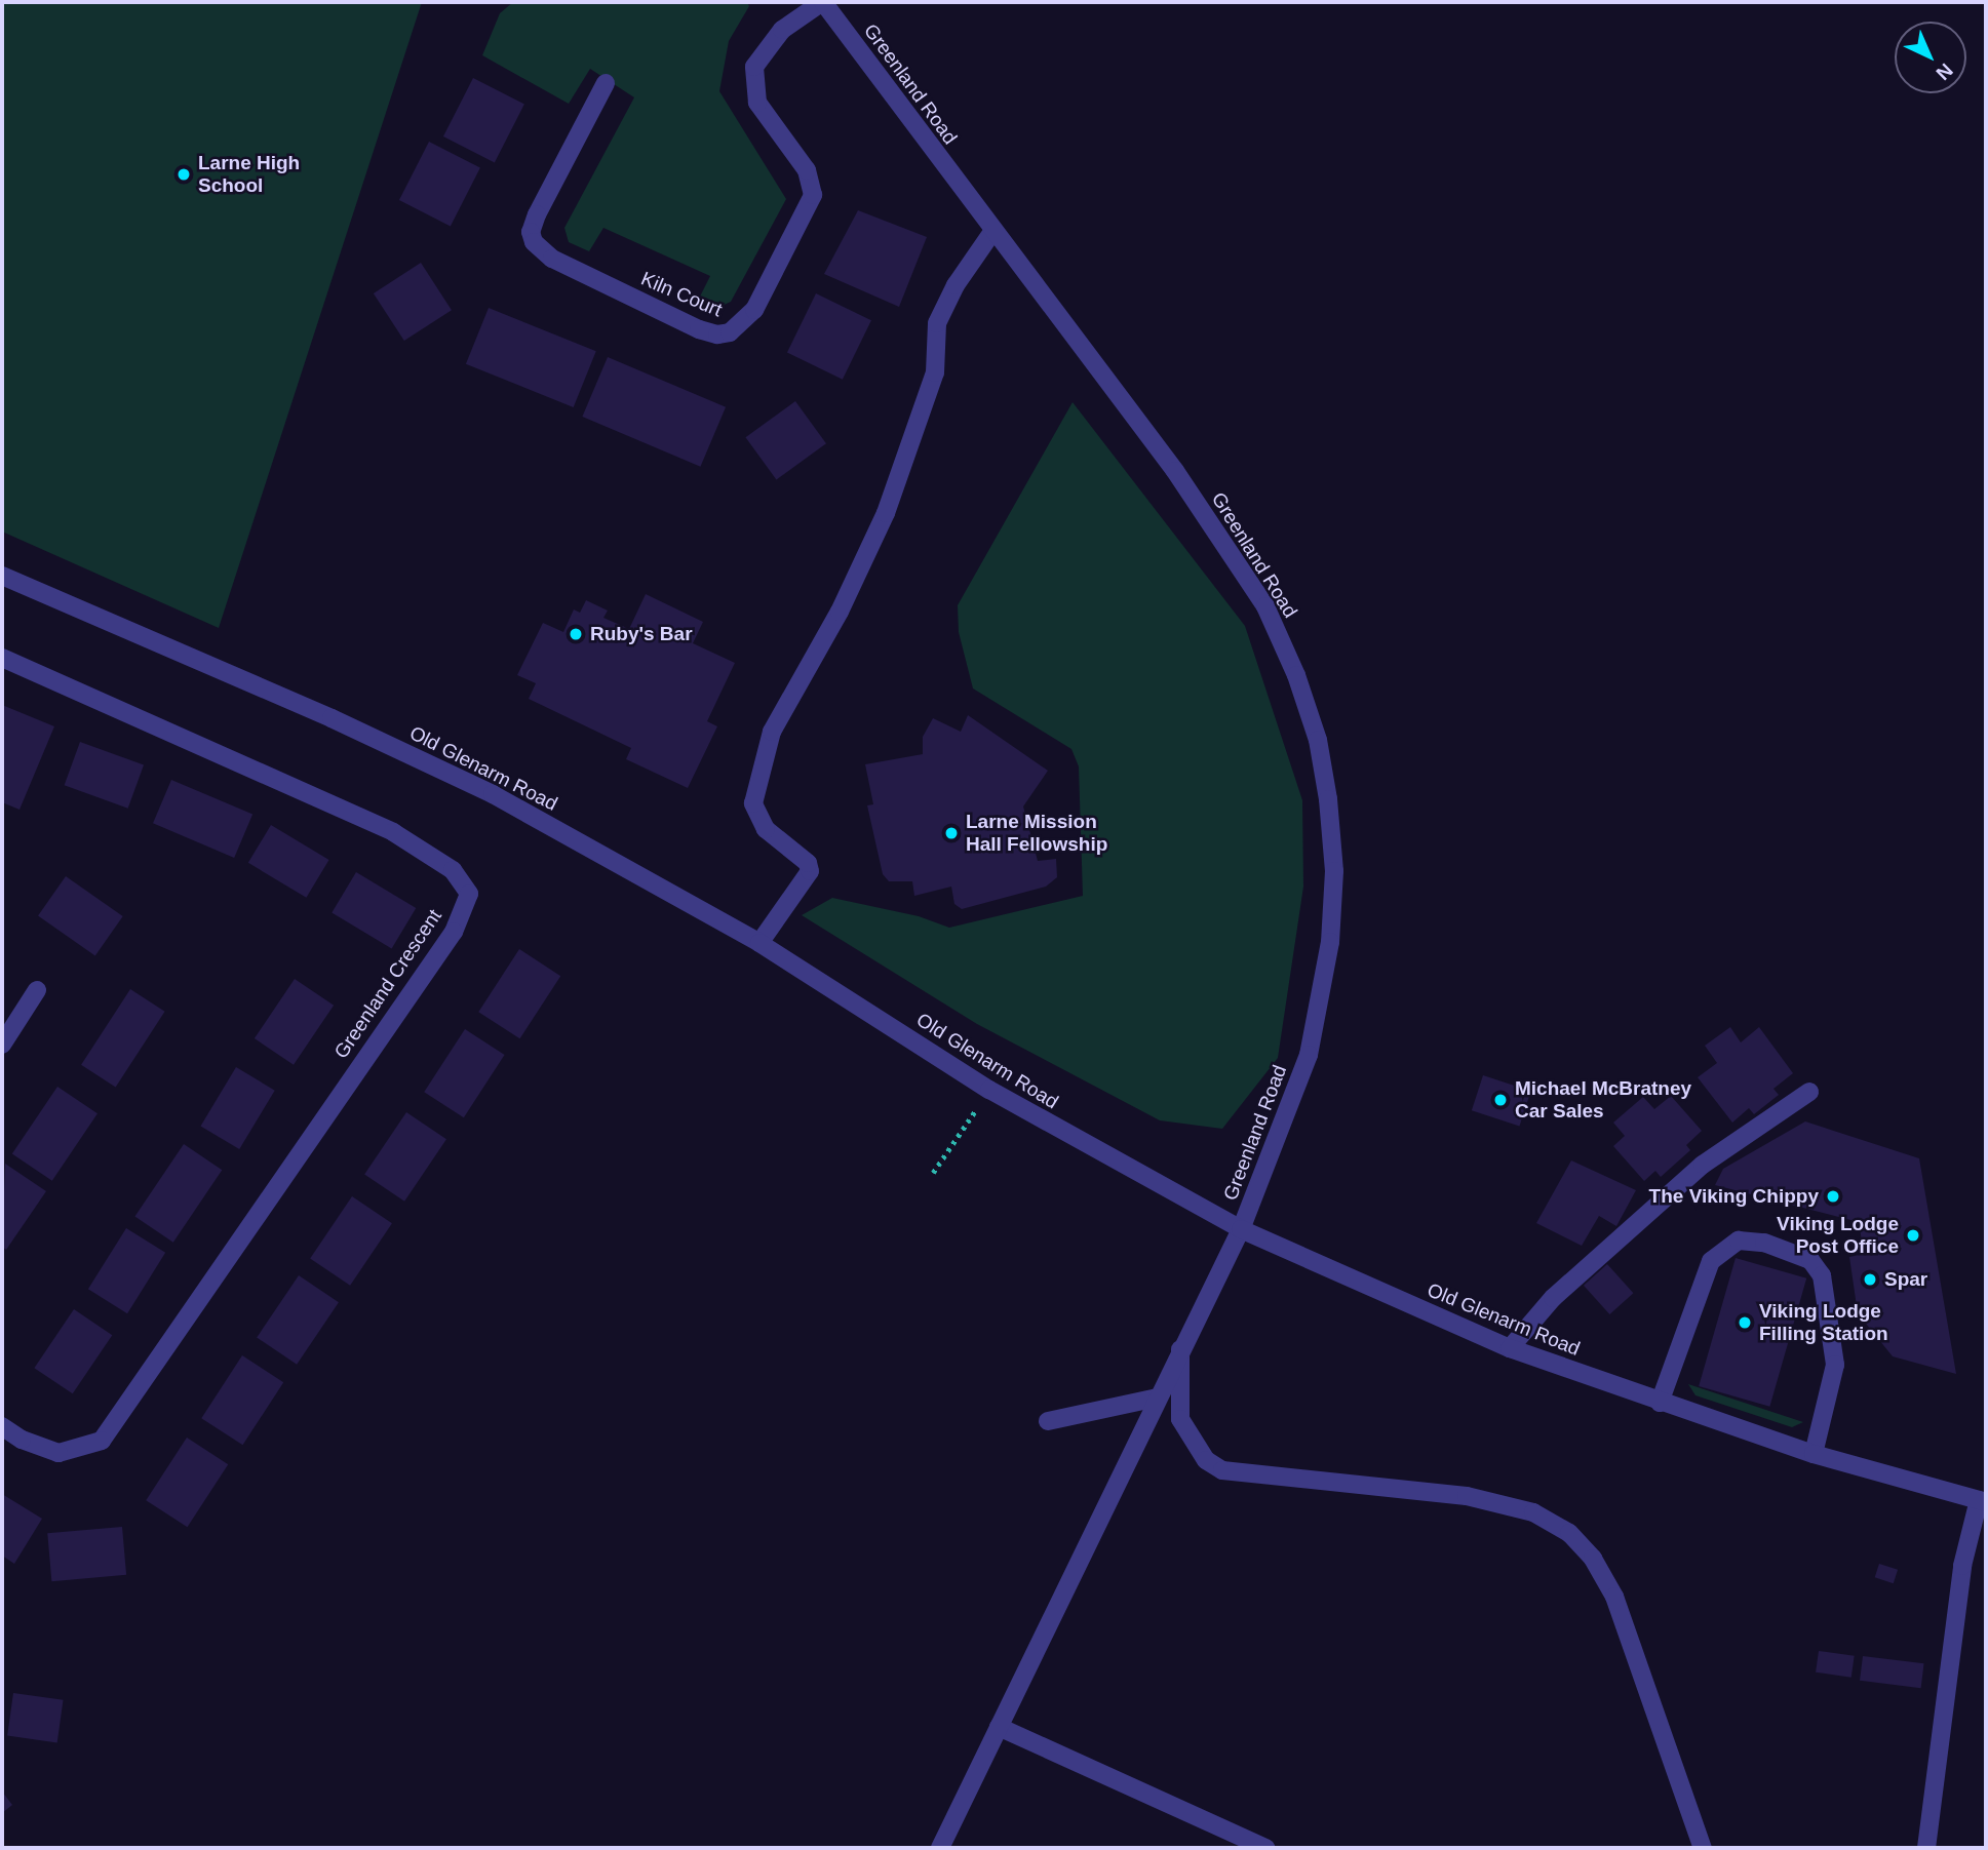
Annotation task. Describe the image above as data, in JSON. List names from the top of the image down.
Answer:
{
  "streets": {
    "street": [
      "Greenland Road",
      "Kiln Court",
      "Old Glenarm Road",
      "Greenland Crescent"
    ]
  },
  "crossings": [
    ["Greenland Road", "Kiln Court"],
    ["Greenland Road", "Old Glenarm Road"]
  ],
  "places": [
    "Larne High School",
    "Ruby's Bar",
    "Larne Mission Hall Fellowship",
    "Michael McBratney Car Sales",
    "The Viking Chippy",
    "Viking Lodge Post Office",
    "Spar",
    "Viking Lodge Filling Station"
  ],
  "north": "bottom right"
}
